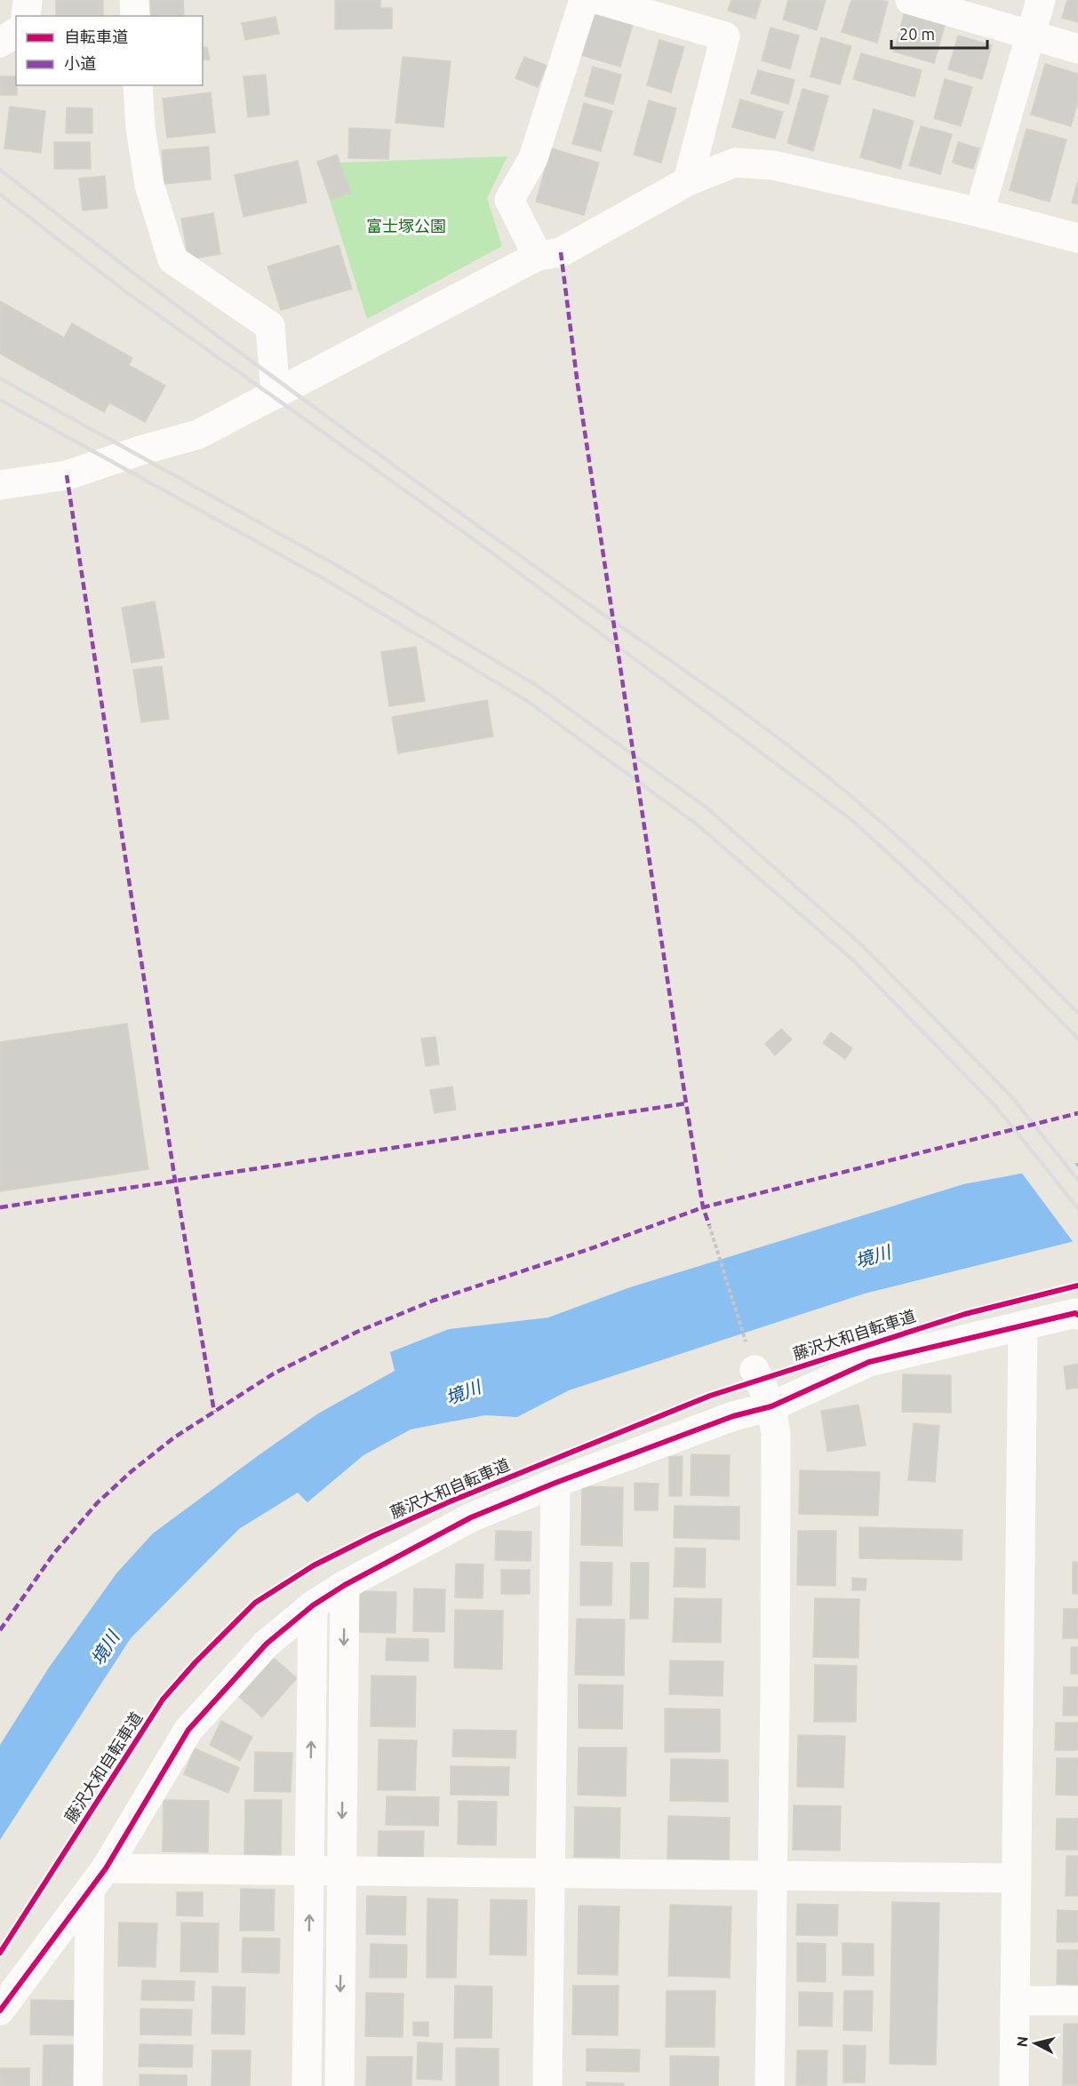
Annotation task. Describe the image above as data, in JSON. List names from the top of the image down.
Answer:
{
  "streets": {
    "cycle path": ["藤沢大和自転車道"]
  },
  "water": ["境川"],
  "parks": ["富士塚公園"],
  "legend": ["自転車道", "小道"],
  "scale_bar": "20 m",
  "north": "left"
}
